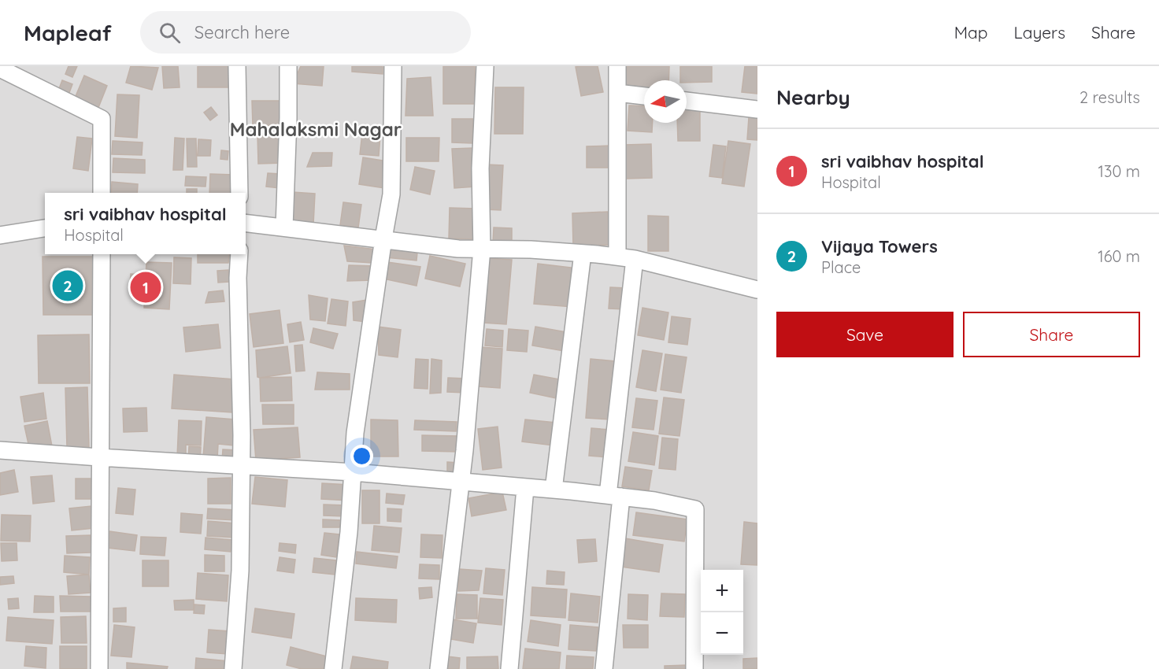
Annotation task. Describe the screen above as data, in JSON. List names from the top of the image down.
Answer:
{
  "districts": ["Mahalaksmi Nagar"],
  "north": "left",
  "page": {
    "header": "Mapleaf",
    "search": "Search here",
    "nav": ["Map", "Layers", "Share"],
    "heading": ["Nearby", "2 results"],
    "list": [
      {
        "mark": "1",
        "name": "sri vaibhav hospital",
        "note": "Hospital",
        "value": "130 m"
      },
      {
        "mark": "2",
        "name": "Vijaya Towers",
        "note": "Place",
        "value": "160 m"
      }
    ],
    "popup": ["sri vaibhav hospital", "Hospital"],
    "pins": ["2", "1"],
    "buttons": ["Save", "Share"],
    "map_buttons": ["+", "−"]
  }
}
